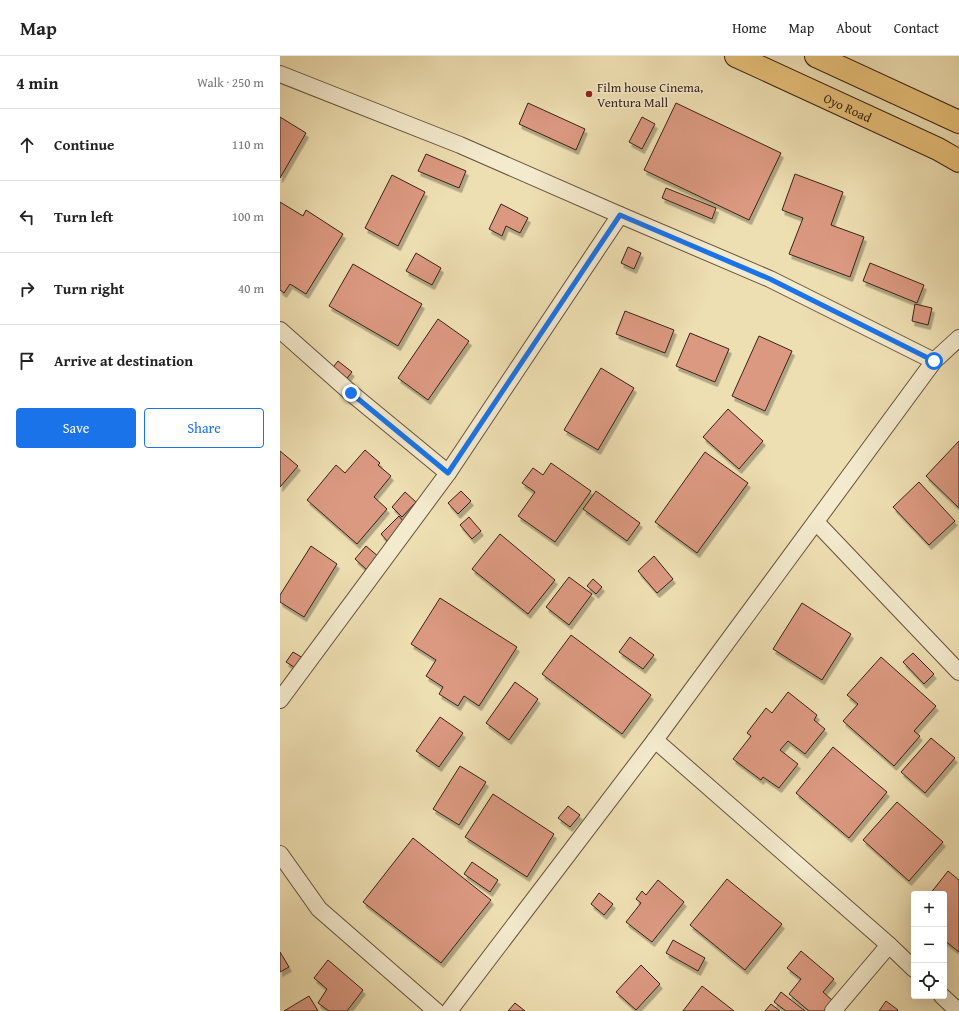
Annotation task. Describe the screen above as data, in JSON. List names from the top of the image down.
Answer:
{
  "streets": {
    "main road": ["Oyo Road"]
  },
  "places": ["Film house Cinema, Ventura Mall"],
  "page": {
    "header": "Map",
    "nav": [
      "Home",
      "Map",
      "About",
      "Contact"
    ],
    "heading": ["4 min", "Walk · 250 m"],
    "list": [
      ["Continue", "110 m"],
      ["Turn left", "100 m"],
      ["Turn right", "40 m"],
      "Arrive at destination"
    ],
    "buttons": ["Save", "Share"],
    "map_buttons": ["+", "−"]
  }
}
